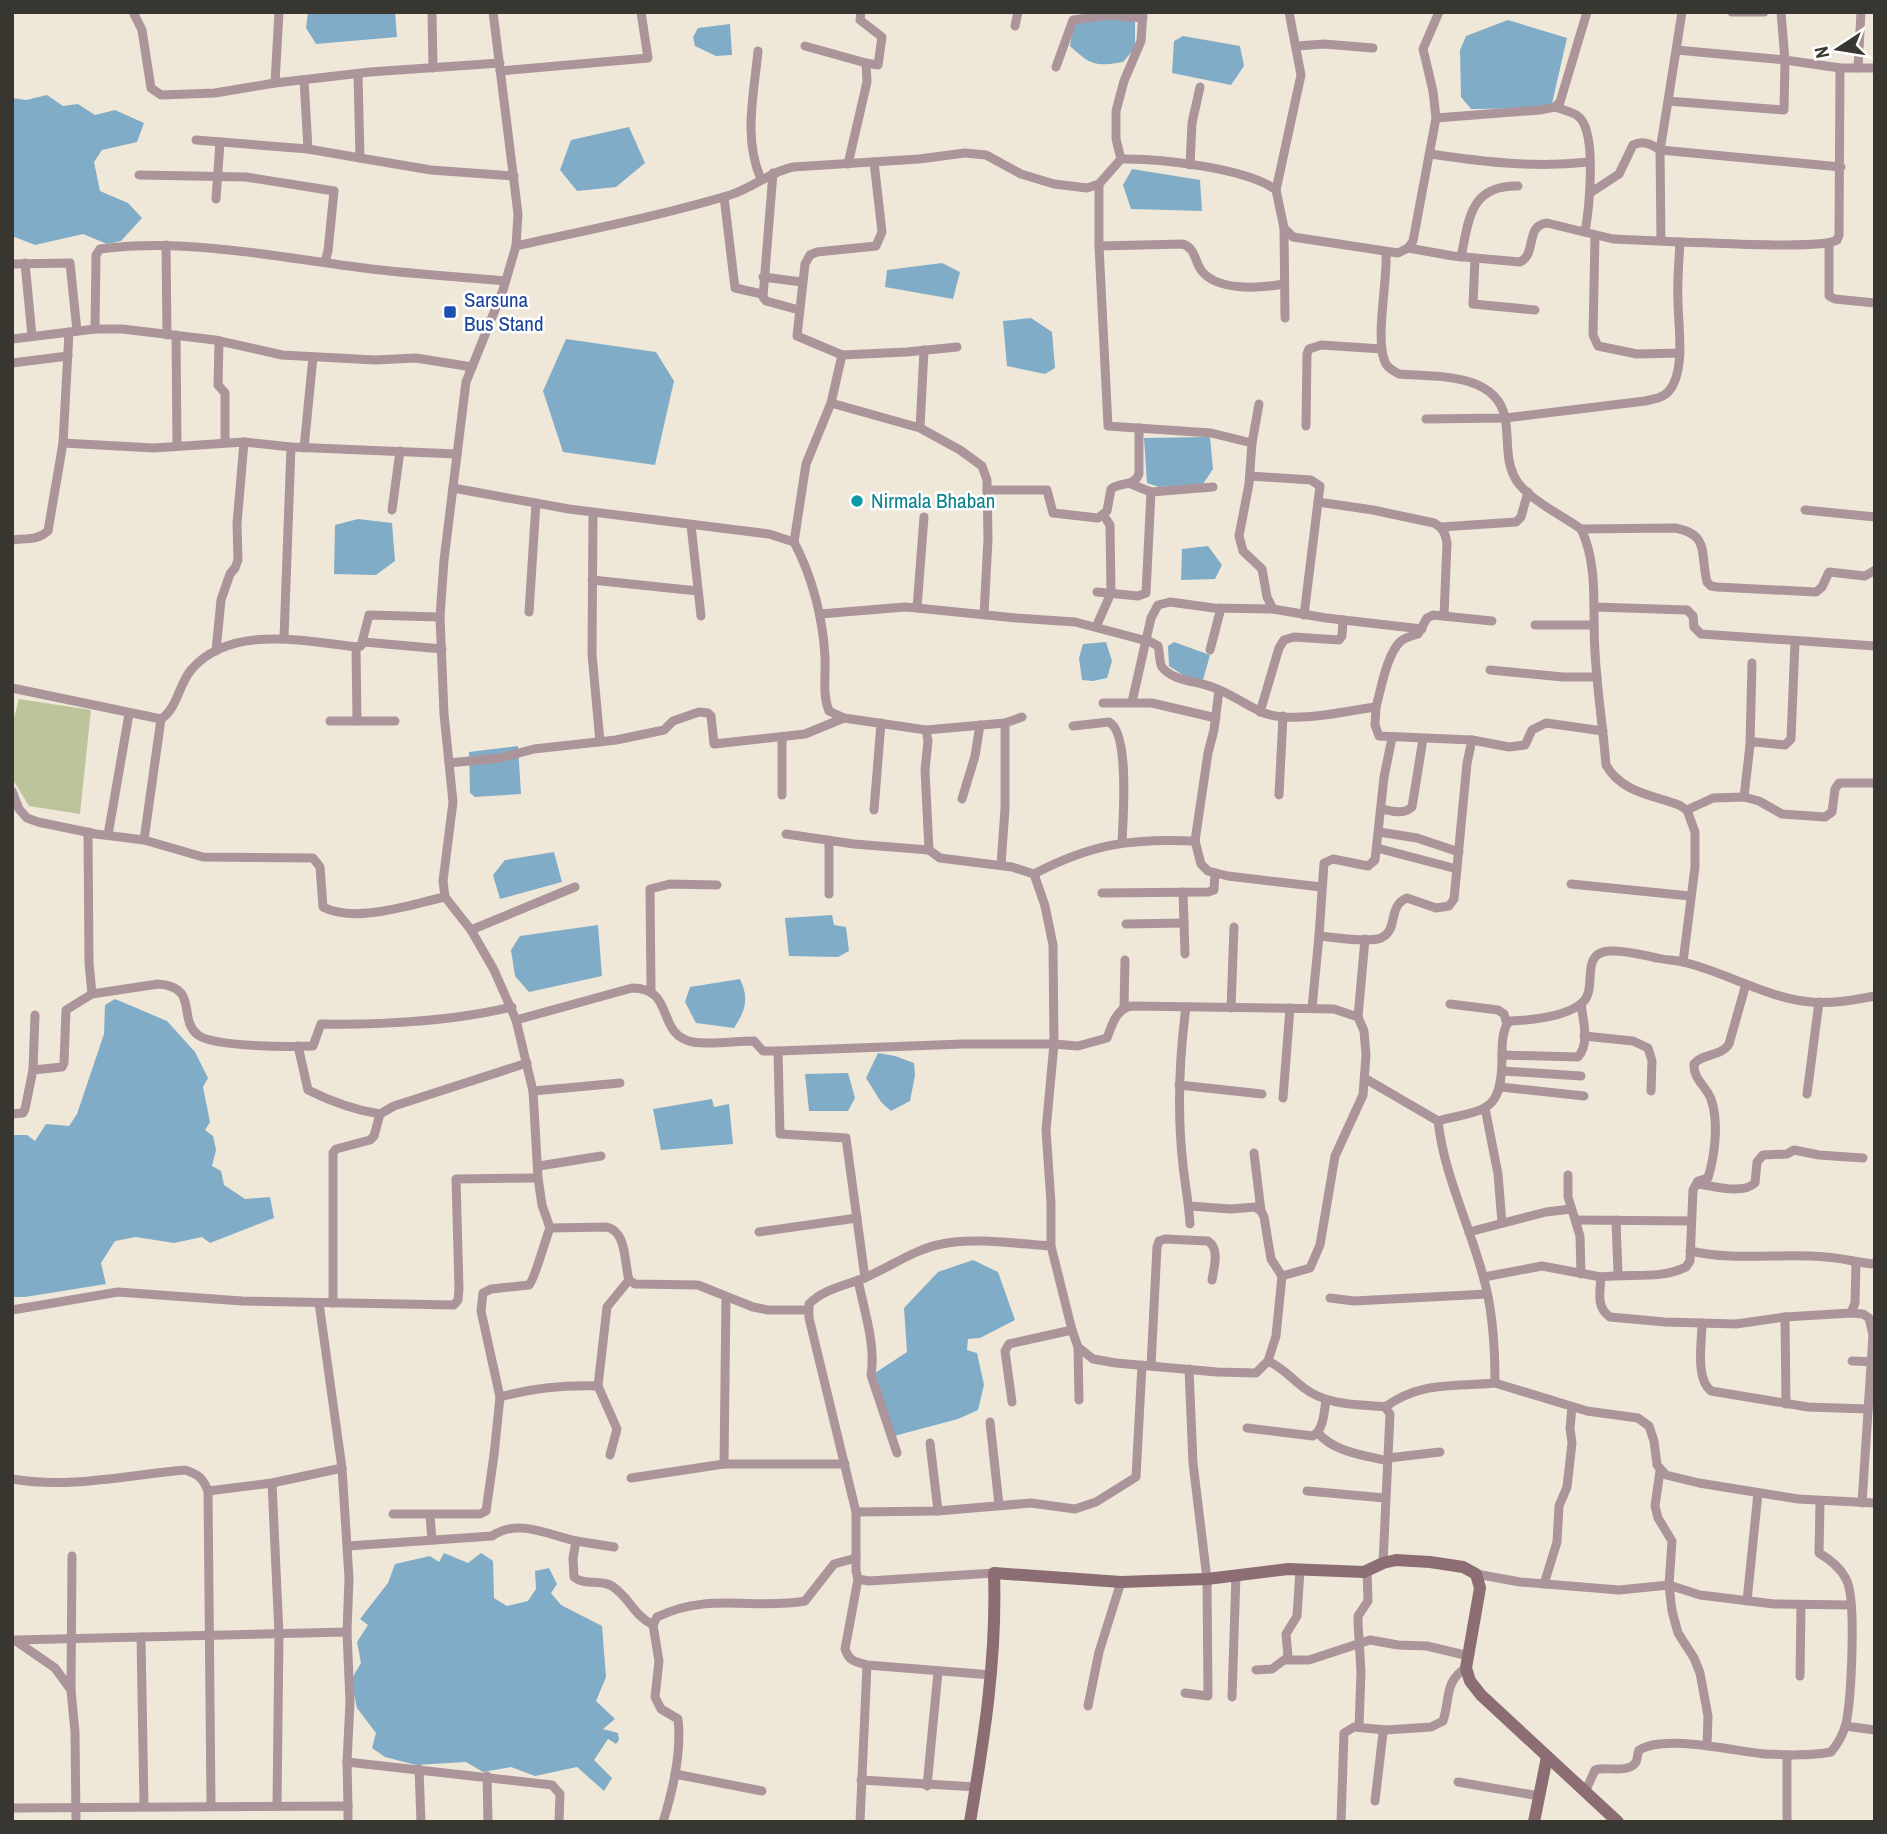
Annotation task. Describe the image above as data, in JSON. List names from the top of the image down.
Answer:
{
  "places": {
    "transit": ["Sarsuna Bus Stand"],
    "other": ["Nirmala Bhaban"]
  },
  "north": "left"
}
